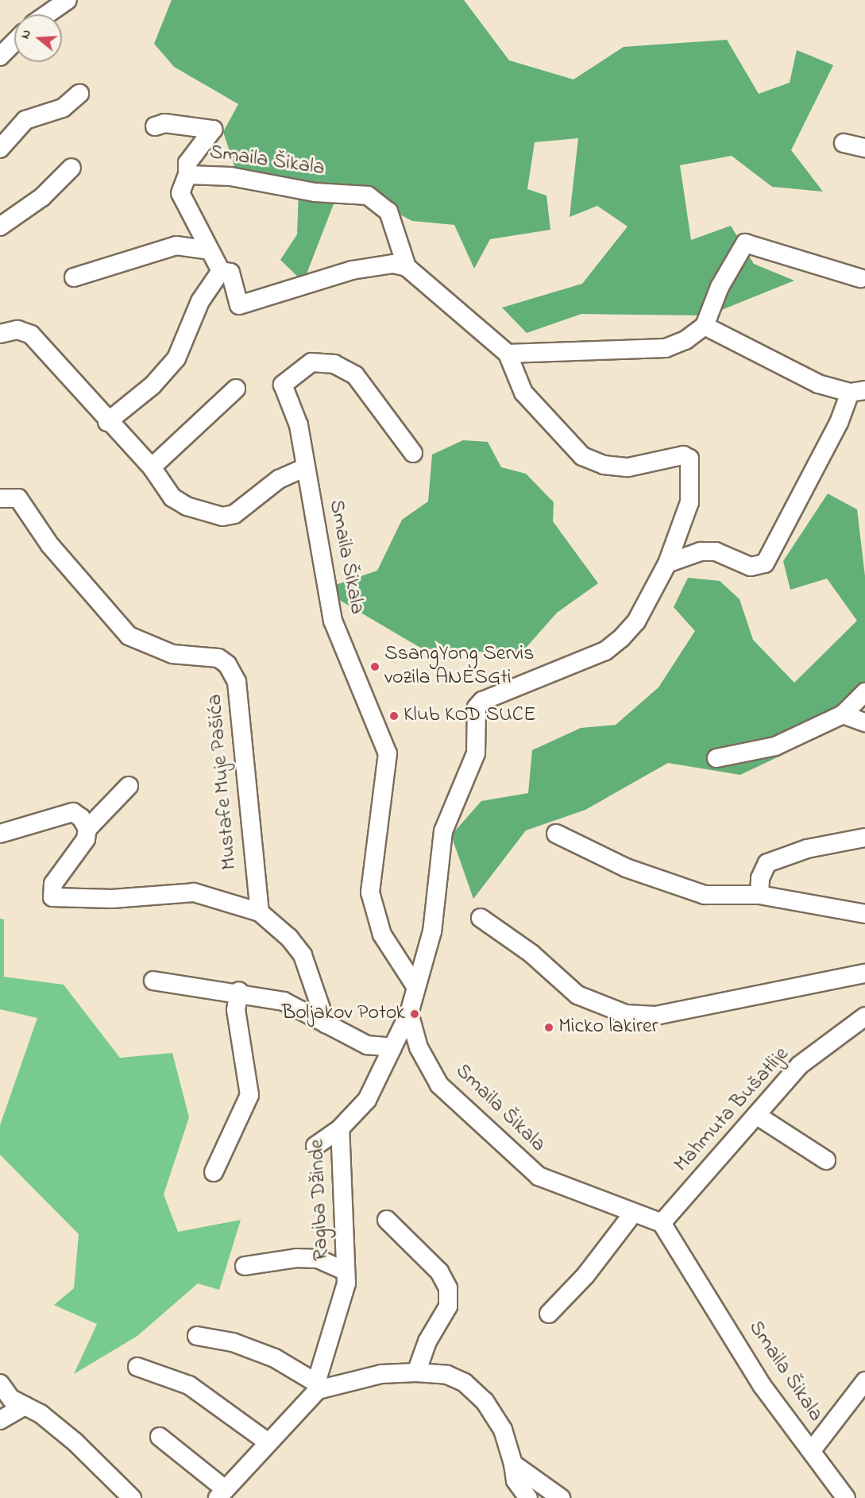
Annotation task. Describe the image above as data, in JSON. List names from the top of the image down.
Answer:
{
  "streets": {
    "street": [
      "Smaila Šikala",
      "Mustafe Muje Pašića",
      "Mahmuta Bušatlije",
      "Ragiba Džinde"
    ]
  },
  "crossings": [
    ["Smaila Šikala", "Mahmuta Bušatlije"]
  ],
  "places": [
    "SsangYong Servis vozila ANESGti",
    "Klub KOD SUCE",
    "Boljakov Potok",
    "Micko lakirer"
  ],
  "north": "left"
}
